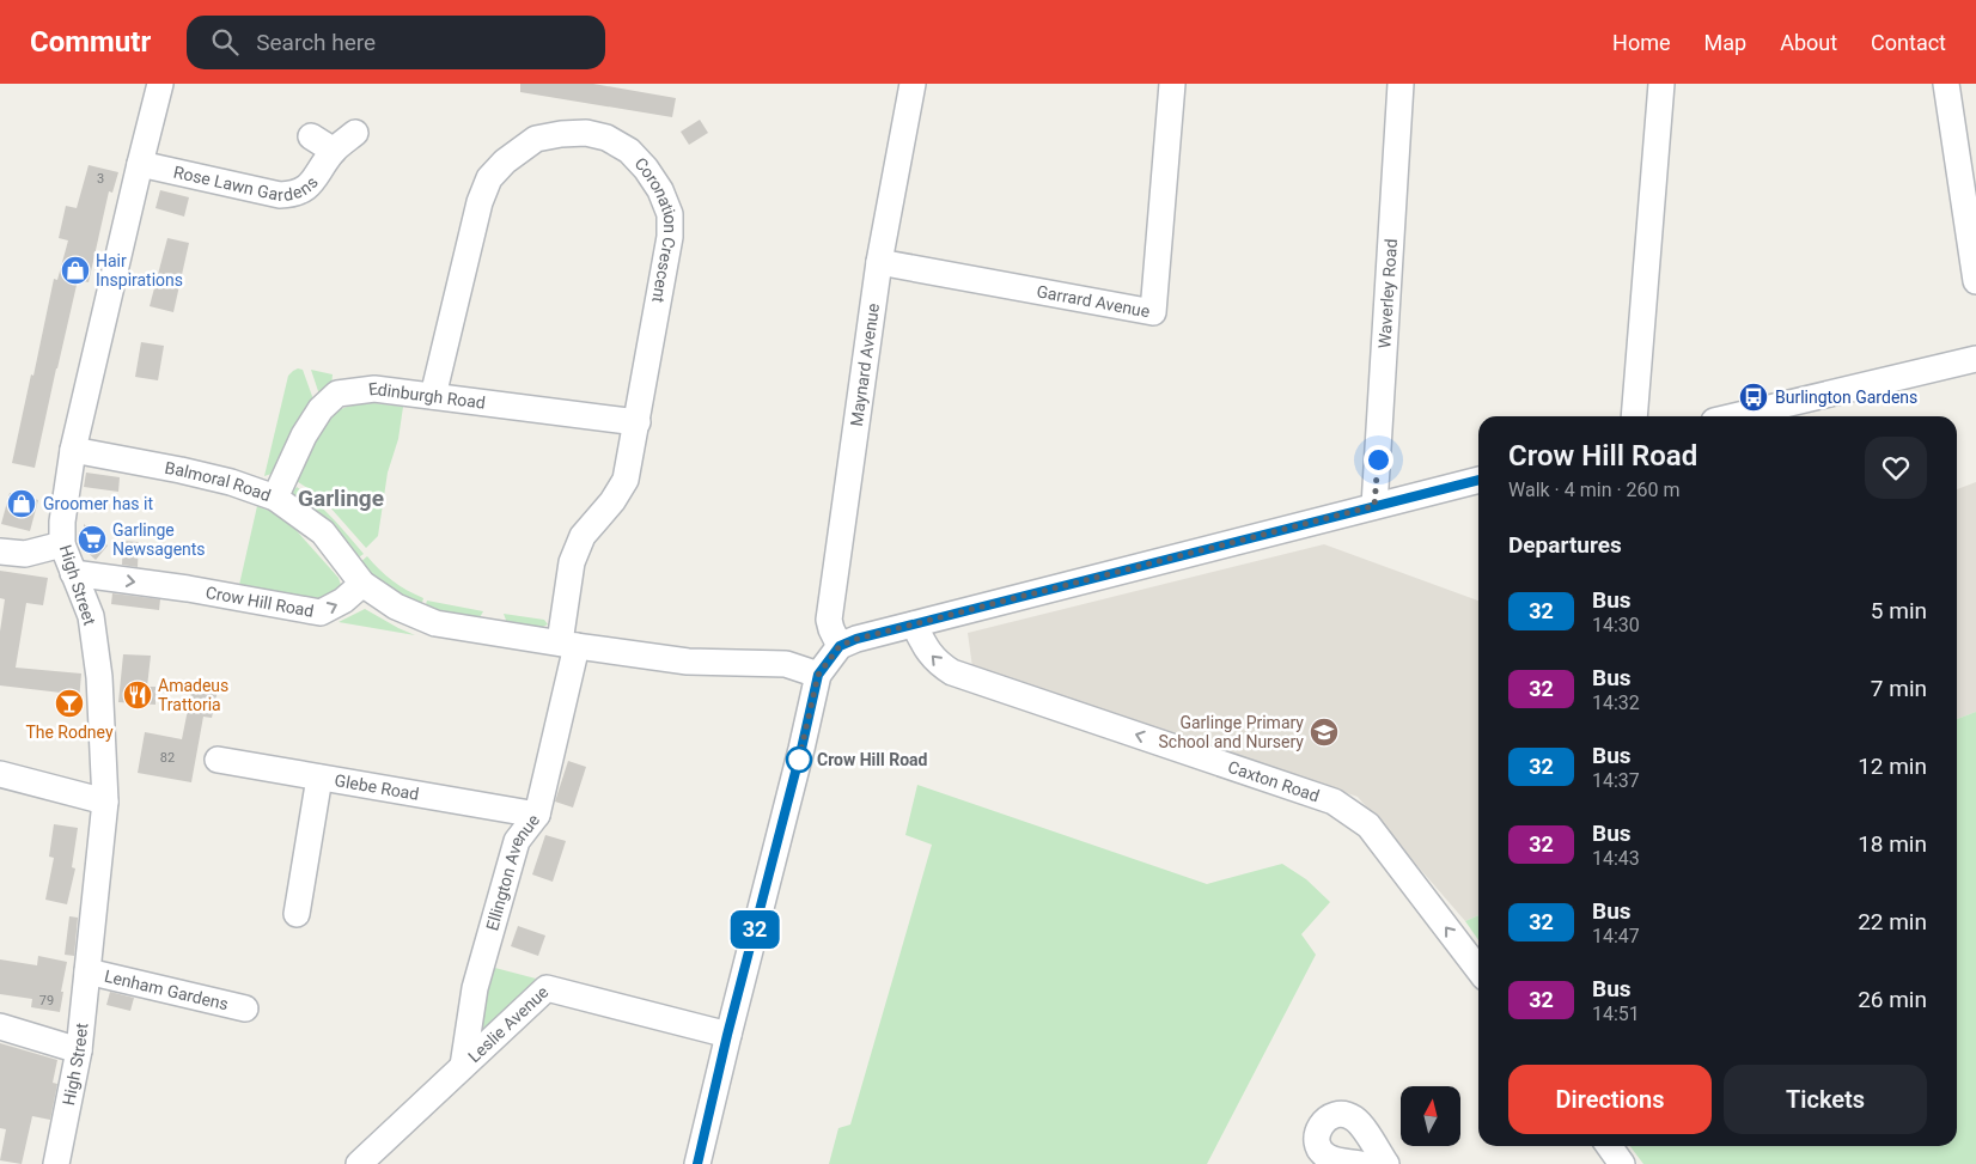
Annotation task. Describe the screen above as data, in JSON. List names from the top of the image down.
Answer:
{
  "streets": {
    "street": [
      "Rose Lawn Gardens",
      "Coronation Crescent",
      "Waverley Road",
      "Garrard Avenue",
      "Maynard Avenue",
      "Edinburgh Road",
      "Balmoral Road",
      "High Street",
      "Crow Hill Road",
      "Caxton Road",
      "Glebe Road",
      "Ellington Avenue",
      "Lenham Gardens",
      "Leslie Avenue"
    ]
  },
  "crossings": [
    ["Rose Lawn Gardens", "High Street"],
    ["Coronation Crescent", "Edinburgh Road"],
    ["Coronation Crescent", "Ellington Avenue"],
    ["Garrard Avenue", "Maynard Avenue"],
    ["Edinburgh Road", "Balmoral Road"],
    ["Balmoral Road", "High Street"],
    ["Balmoral Road", "Crow Hill Road"],
    ["High Street", "Crow Hill Road"],
    ["High Street", "Lenham Gardens"],
    ["Glebe Road", "Ellington Avenue"],
    ["Ellington Avenue", "Leslie Avenue"]
  ],
  "one_way": ["Crow Hill Road", "Caxton Road"],
  "districts": ["Garlinge"],
  "places": {
    "shop": ["Hair Inspirations", "Groomer has it"],
    "bus stop": ["Burlington Gardens"],
    "supermarket": ["Garlinge Newsagents"],
    "restaurant": ["Amadeus Trattoria"],
    "bar": ["The Rodney"],
    "school or university": ["Garlinge Primary School and Nursery"],
    "other": ["Crow Hill Road"]
  },
  "lines": ["bus line 32"],
  "house_numbers": ["3", "82", "79"],
  "north": "top",
  "page": {
    "header": "Commutr",
    "search": "Search here",
    "nav": [
      "Home",
      "Map",
      "About",
      "Contact"
    ],
    "on_map": "32",
    "heading": [
      ["Crow Hill Road", "Walk · 4 min · 260 m"],
      "Departures"
    ],
    "list": [
      {
        "mark": "32",
        "name": "Bus",
        "note": "14:30",
        "value": "5 min"
      },
      {
        "mark": "32",
        "name": "Bus",
        "note": "14:32",
        "value": "7 min"
      },
      {
        "mark": "32",
        "name": "Bus",
        "note": "14:37",
        "value": "12 min"
      },
      {
        "mark": "32",
        "name": "Bus",
        "note": "14:43",
        "value": "18 min"
      },
      {
        "mark": "32",
        "name": "Bus",
        "note": "14:47",
        "value": "22 min"
      },
      {
        "mark": "32",
        "name": "Bus",
        "note": "14:51",
        "value": "26 min"
      }
    ],
    "buttons": ["Directions", "Tickets"]
  }
}
